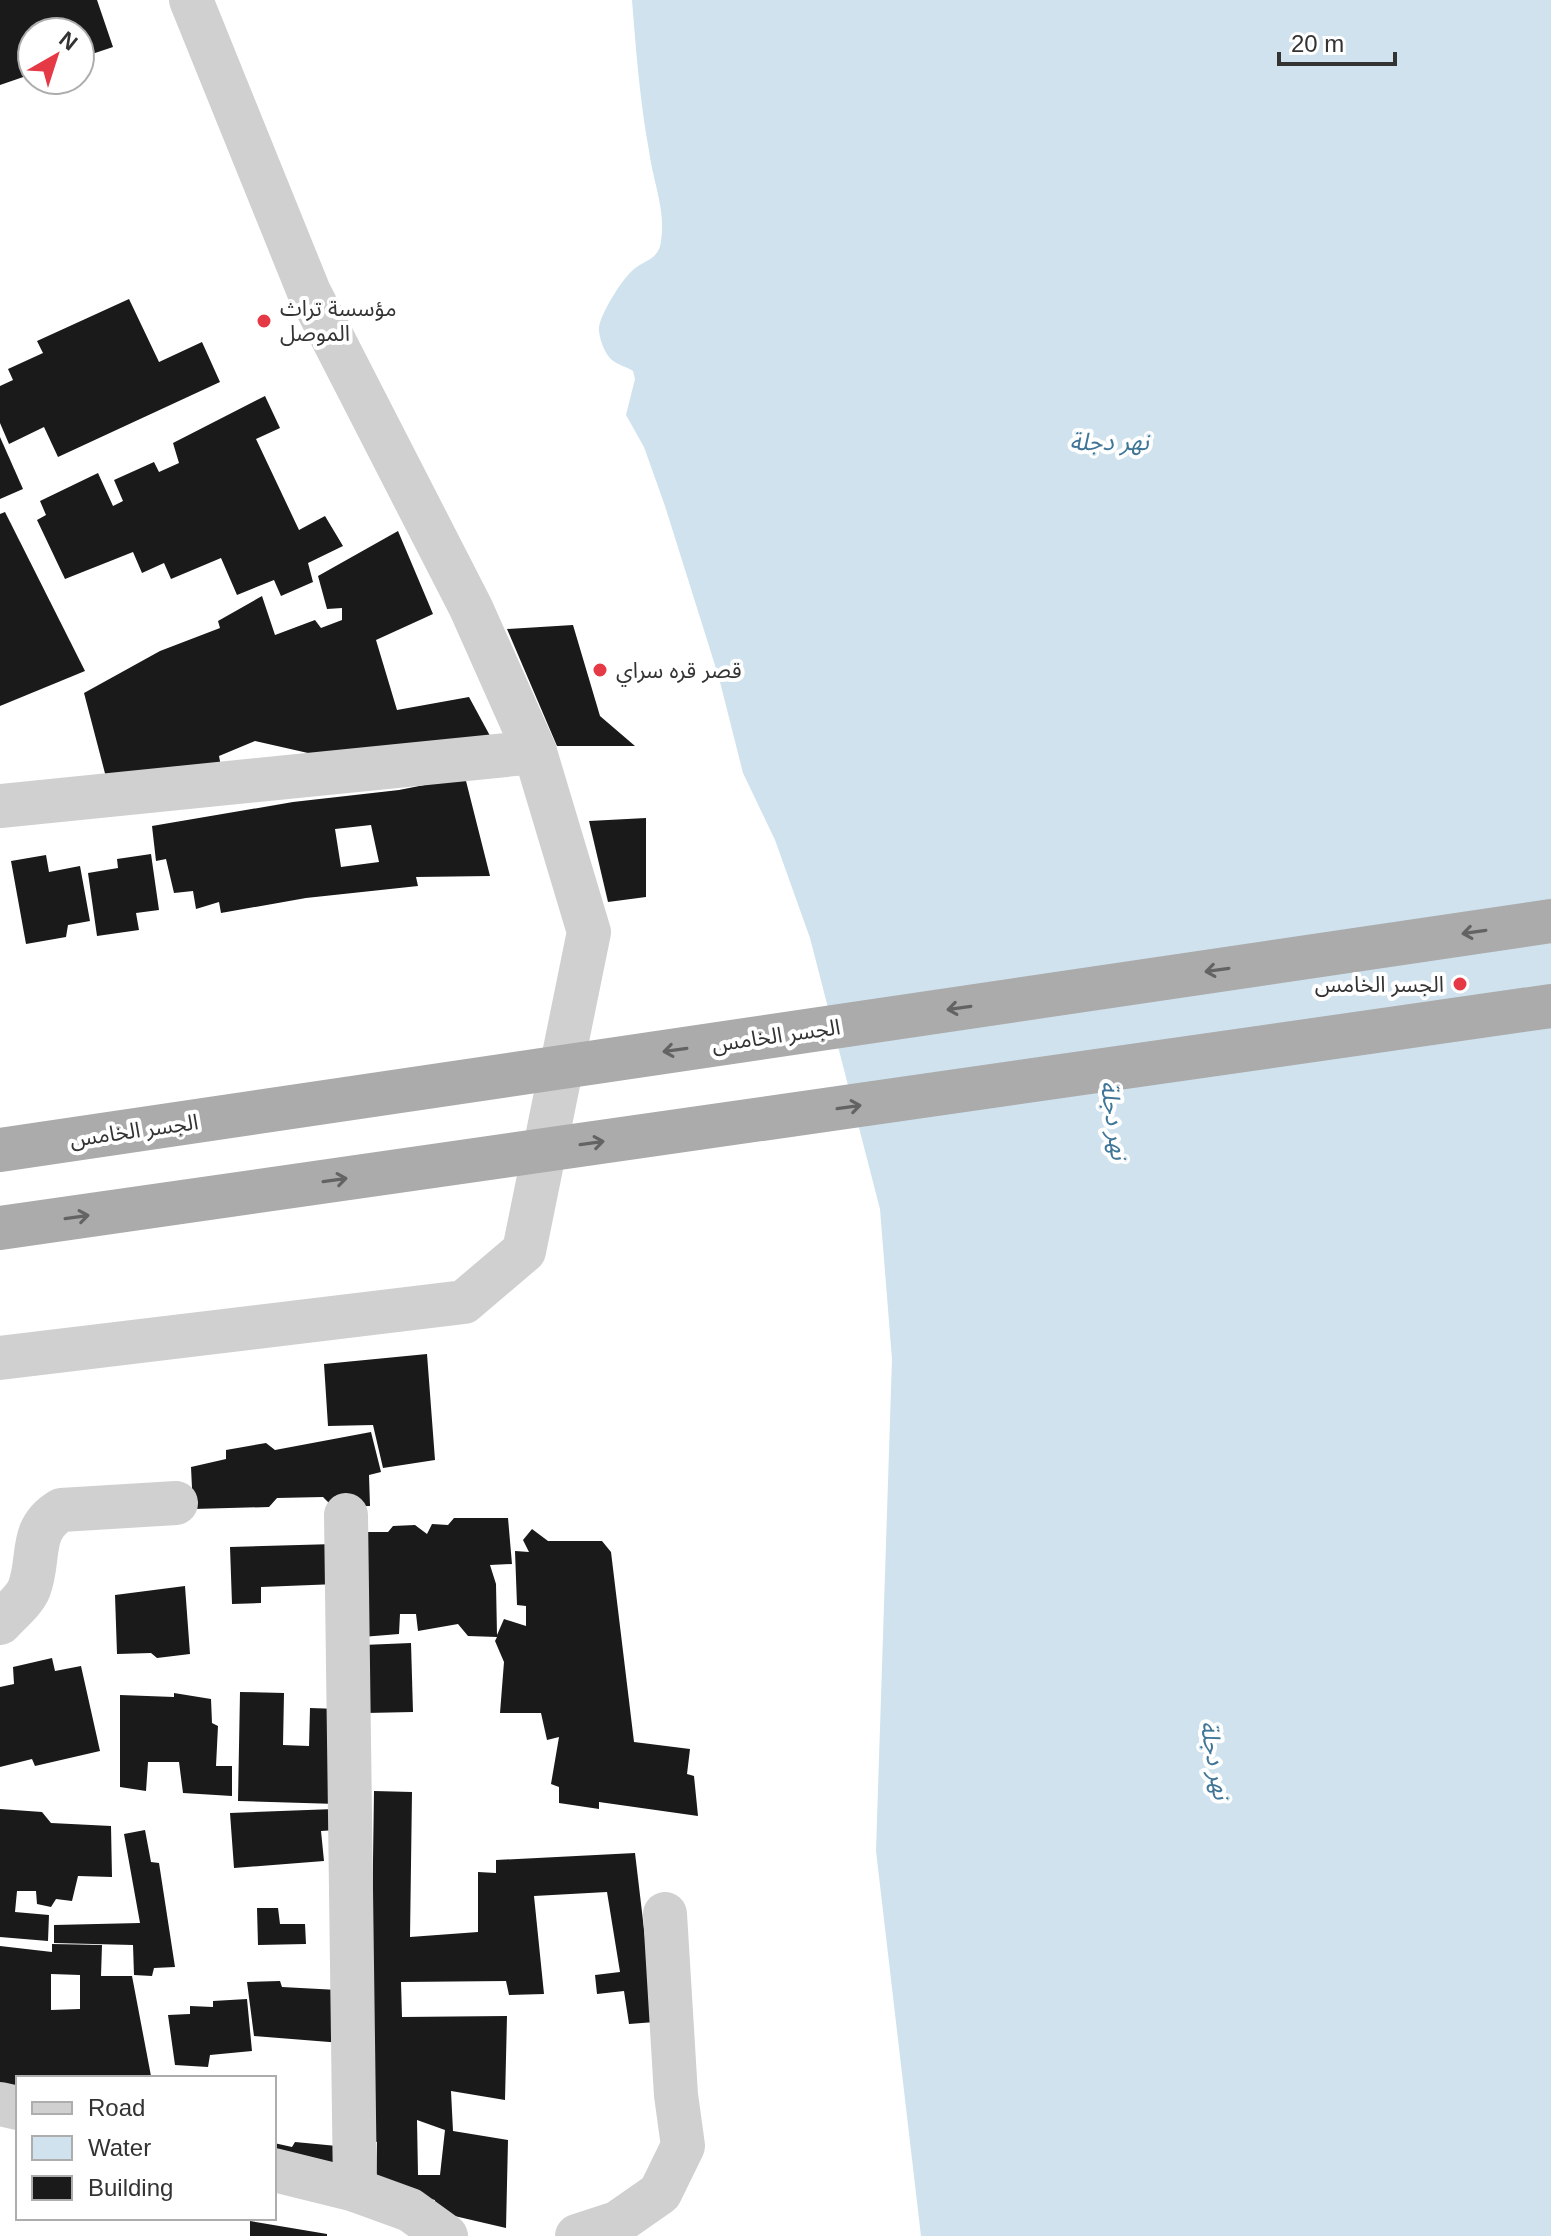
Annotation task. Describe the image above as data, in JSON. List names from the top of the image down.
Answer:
{
  "streets": {
    "main road": ["الجسر الخامس"]
  },
  "water": ["نهر دجلة"],
  "places": ["مؤسسة تراث الموصل", "قصر قره سراي", "الجسر الخامس"],
  "legend": ["Road", "Water", "Building"],
  "scale_bar": "20 m",
  "north": "top right"
}
